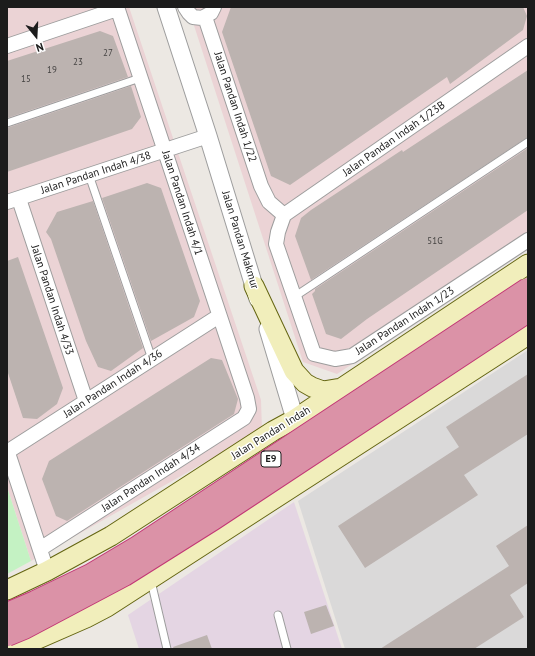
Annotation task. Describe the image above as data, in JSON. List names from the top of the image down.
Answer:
{
  "streets": {
    "highway": ["E9"],
    "main road": ["Jalan Pandan Indah"],
    "street": [
      "Jalan Pandan Indah 1/22",
      "Jalan Pandan Indah 1/23B",
      "Jalan Pandan Indah 4/38",
      "Jalan Pandan Indah 4/1",
      "Jalan Pandan Makmur",
      "Jalan Pandan Indah 4/33",
      "Jalan Pandan Indah 1/23",
      "Jalan Pandan Indah 4/36",
      "Jalan Pandan Indah 4/34"
    ]
  },
  "crossings": [
    ["Jalan Pandan Indah 1/22", "Jalan Pandan Indah 1/23B"],
    ["Jalan Pandan Indah 1/22", "Jalan Pandan Indah 1/23"],
    ["Jalan Pandan Indah 1/23B", "Jalan Pandan Indah 1/23"],
    ["Jalan Pandan Indah 4/38", "Jalan Pandan Indah 4/1"],
    ["Jalan Pandan Indah 4/38", "Jalan Pandan Makmur"],
    ["Jalan Pandan Indah 4/38", "Jalan Pandan Indah 4/33"],
    ["Jalan Pandan Indah 4/1", "Jalan Pandan Indah 4/36"],
    ["Jalan Pandan Indah 4/1", "Jalan Pandan Indah 4/34"],
    ["Jalan Pandan Makmur", "Jalan Pandan Indah"],
    ["Jalan Pandan Indah 4/33", "Jalan Pandan Indah 4/36"]
  ],
  "house_numbers": [
    "27",
    "23",
    "19",
    "15",
    "51G"
  ],
  "north": "bottom"
}
